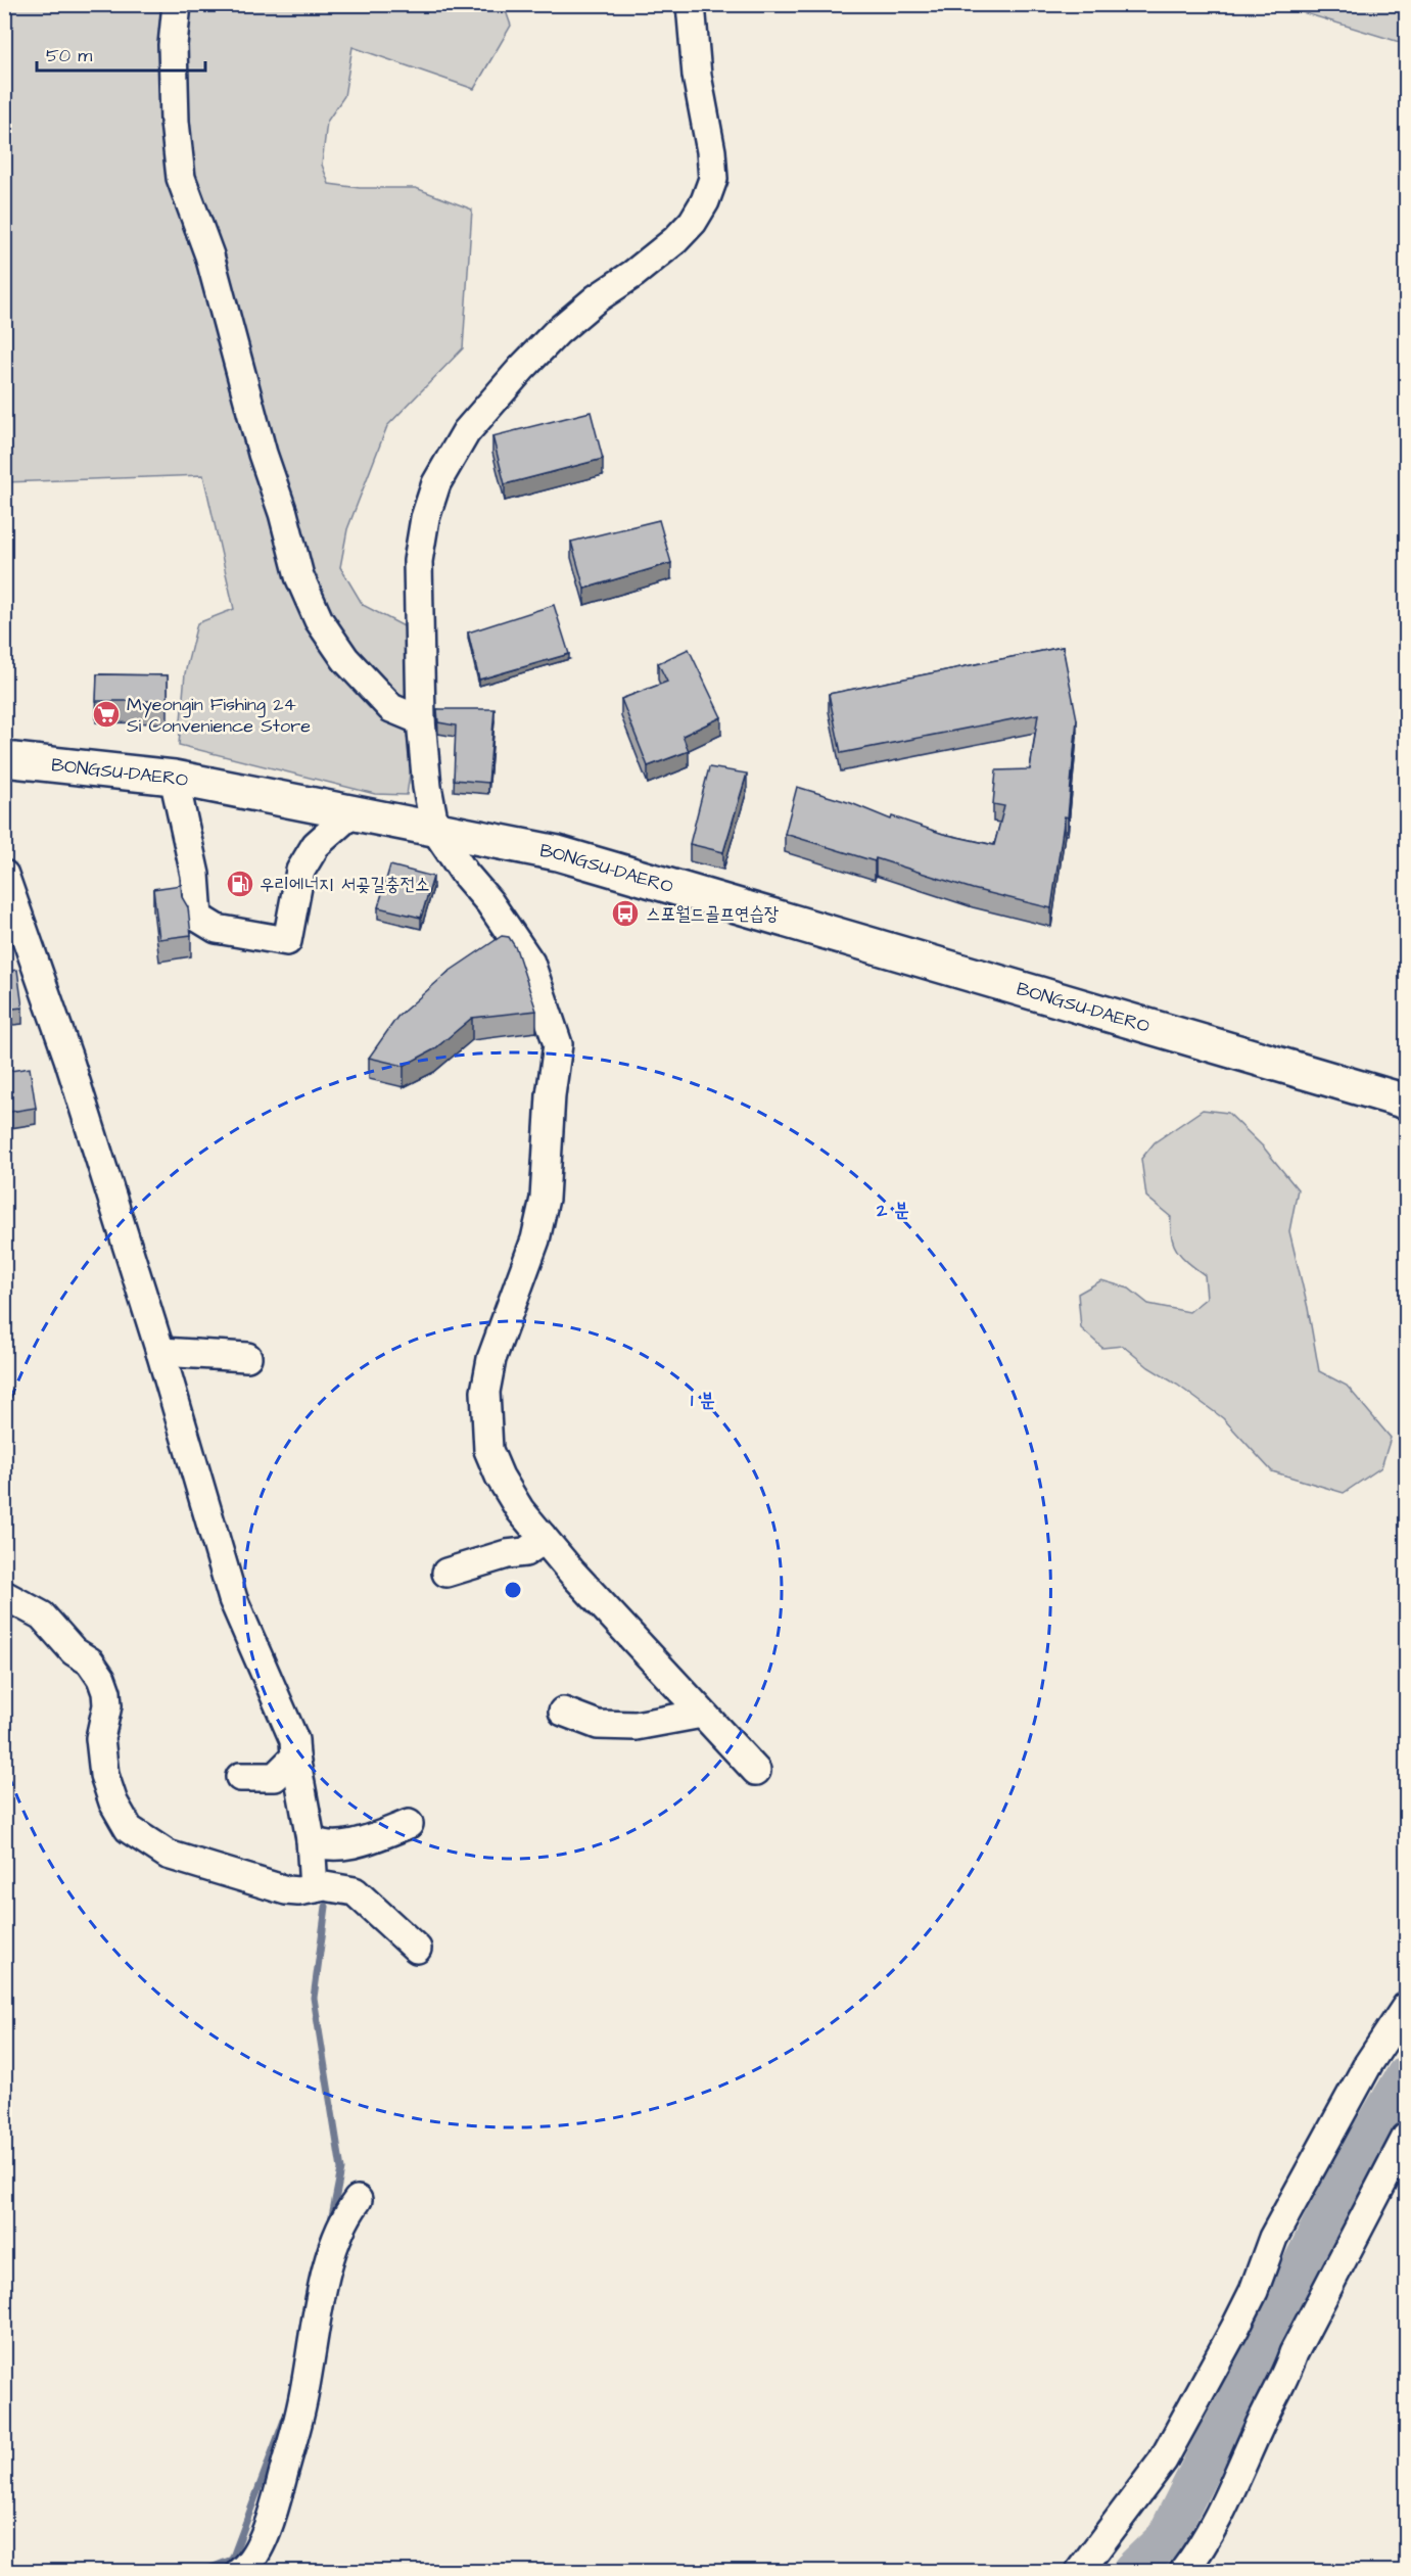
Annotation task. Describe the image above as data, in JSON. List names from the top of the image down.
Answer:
{
  "streets": {
    "main road": ["BONGSU-DAERO"]
  },
  "places": {
    "supermarket": ["Myeongin Fishing 24 Si Convenience Store"],
    "fuel station": ["우리에너지 서곶길충전소"],
    "bus stop": ["스포월드골프연습장"]
  },
  "scale_bar": "50 m",
  "rings": ["2 분", "1 분"]
}
